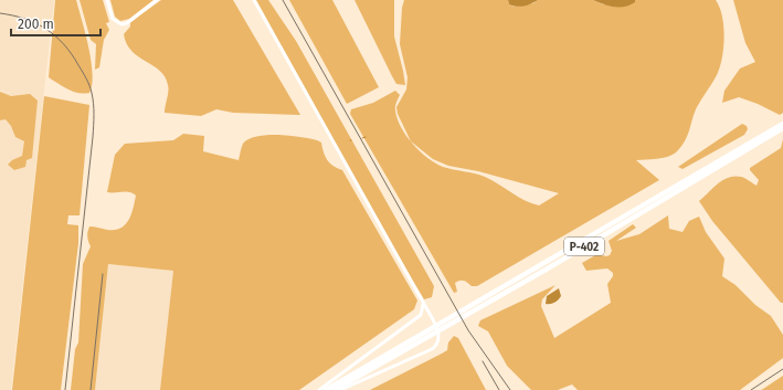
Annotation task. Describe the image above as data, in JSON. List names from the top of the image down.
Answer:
{
  "streets": {
    "main road": ["Р-402"]
  },
  "scale_bar": "200 m"
}
